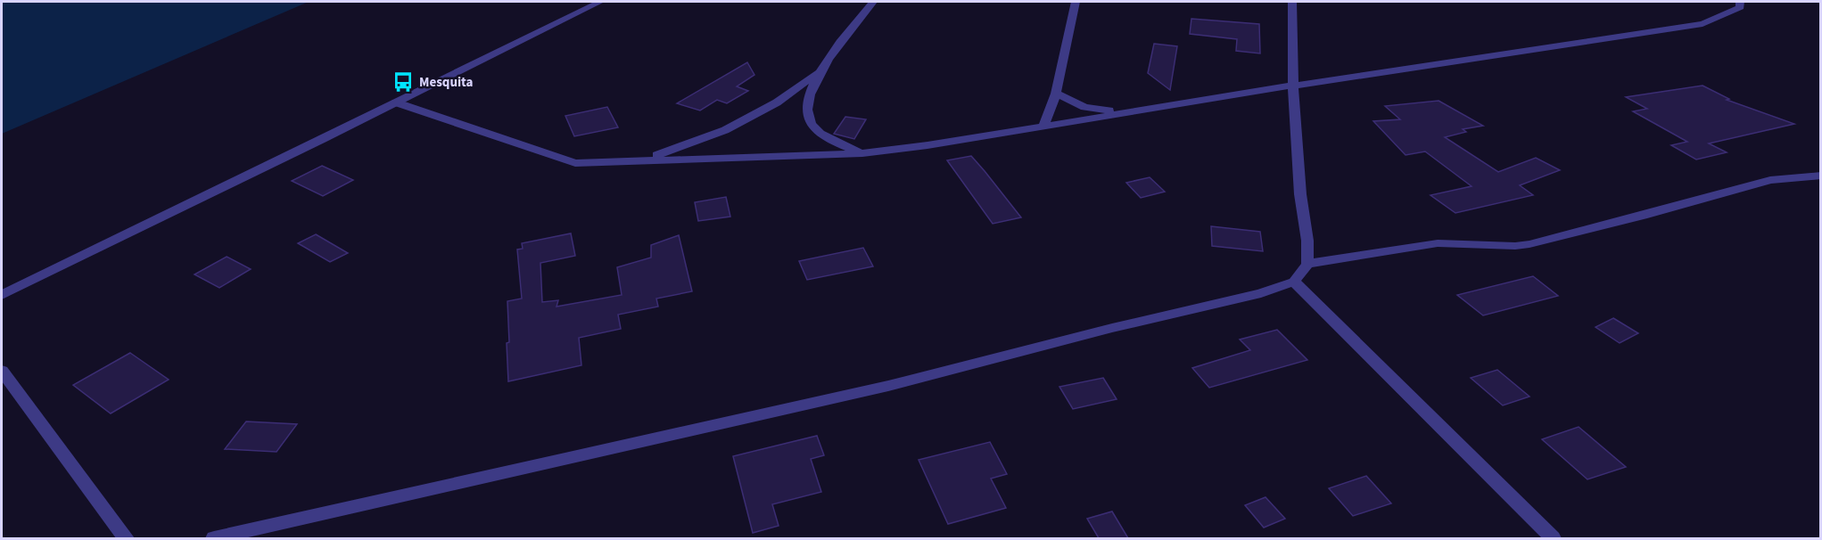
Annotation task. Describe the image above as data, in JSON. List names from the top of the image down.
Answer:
{
  "places": {
    "bus stop": ["Mesquita"]
  }
}
